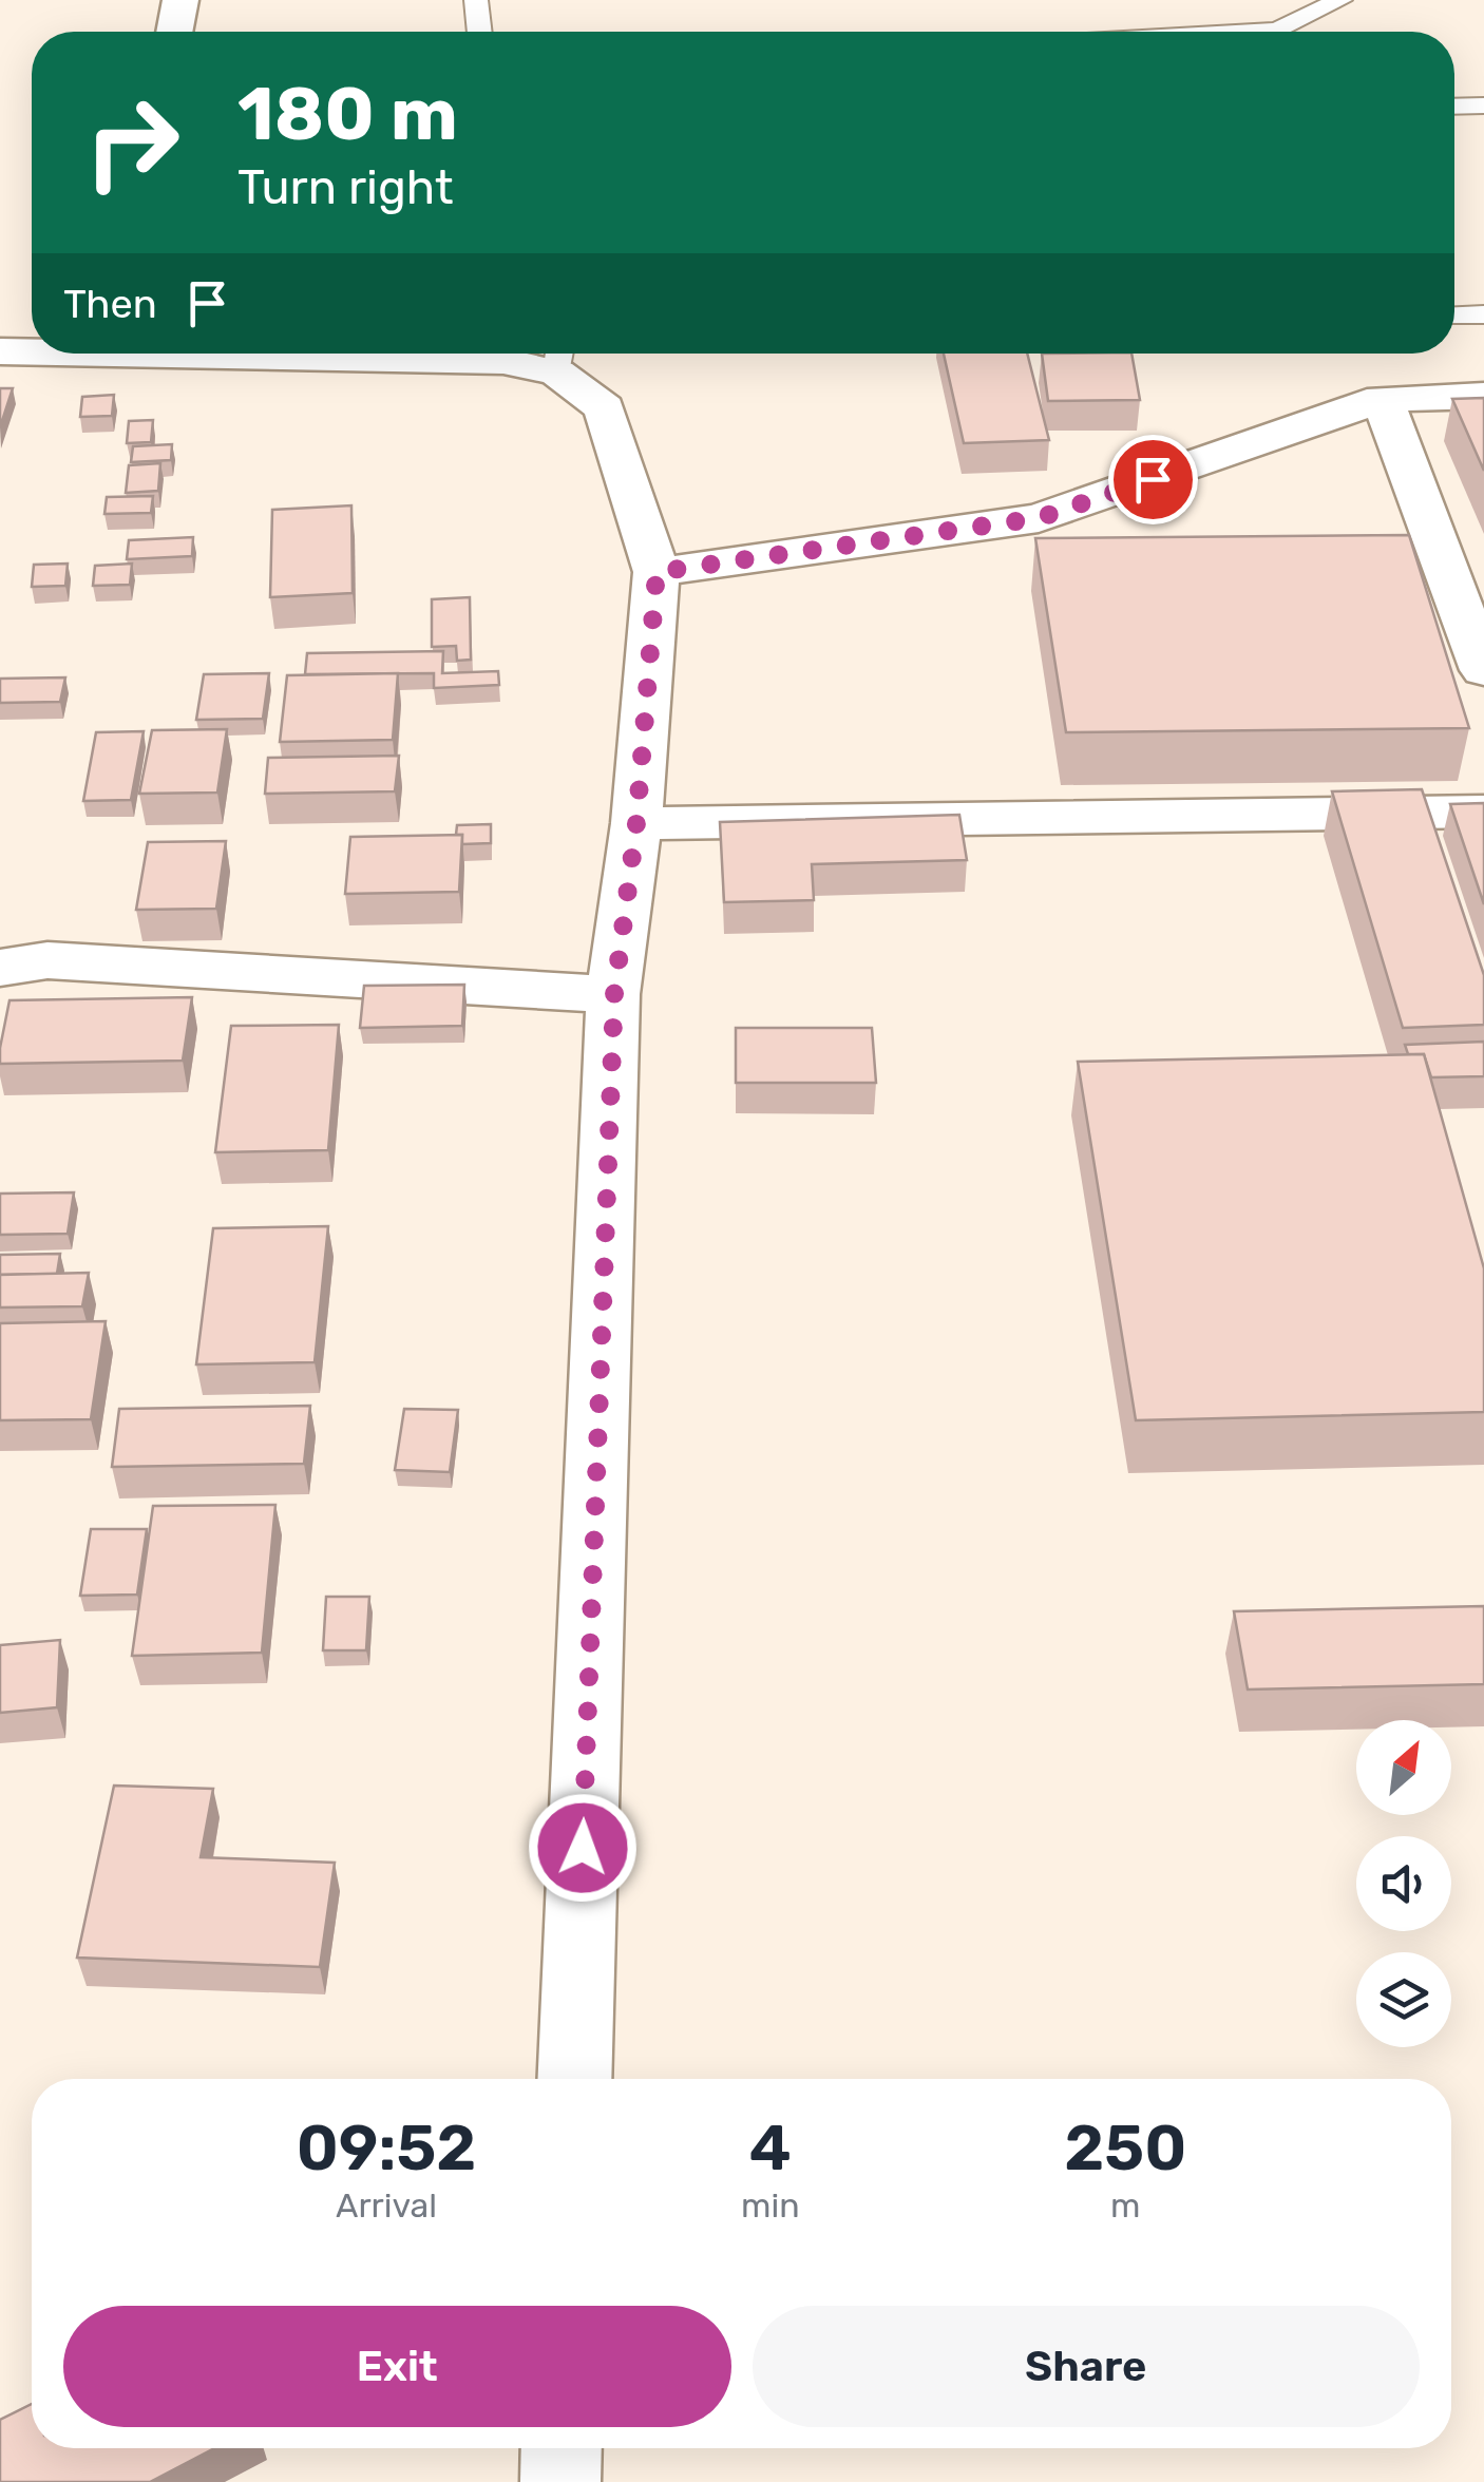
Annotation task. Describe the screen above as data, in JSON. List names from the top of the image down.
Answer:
{
  "north": "top right",
  "page": {
    "turn": ["180 m", "Turn right"],
    "then": "Then",
    "eta": [
      "09:52",
      "Arrival",
      "4",
      "min",
      "250",
      "m"
    ],
    "buttons": ["Exit", "Share"]
  }
}
